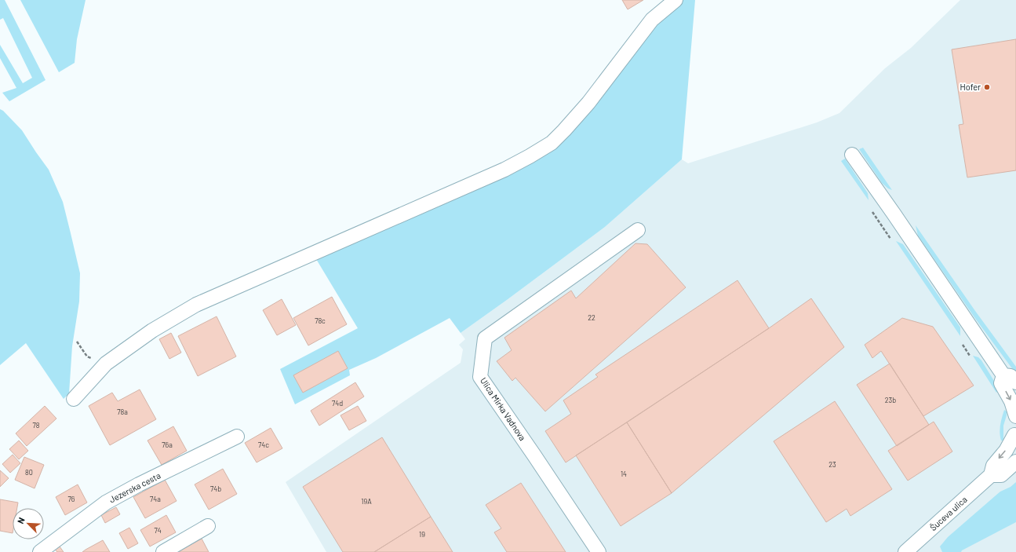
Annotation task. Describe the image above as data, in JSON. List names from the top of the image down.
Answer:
{
  "streets": {
    "street": ["Ulica Mirka Vadnova", "Jezerska cesta", "Šuceva ulica"]
  },
  "places": ["Hofer"],
  "house_numbers": [
    "22",
    "78c",
    "23b",
    "74d",
    "78a",
    "78",
    "76a",
    "74c",
    "23",
    "80",
    "14",
    "74b",
    "76",
    "74a",
    "19A",
    "74",
    "19"
  ],
  "north": "top left"
}
